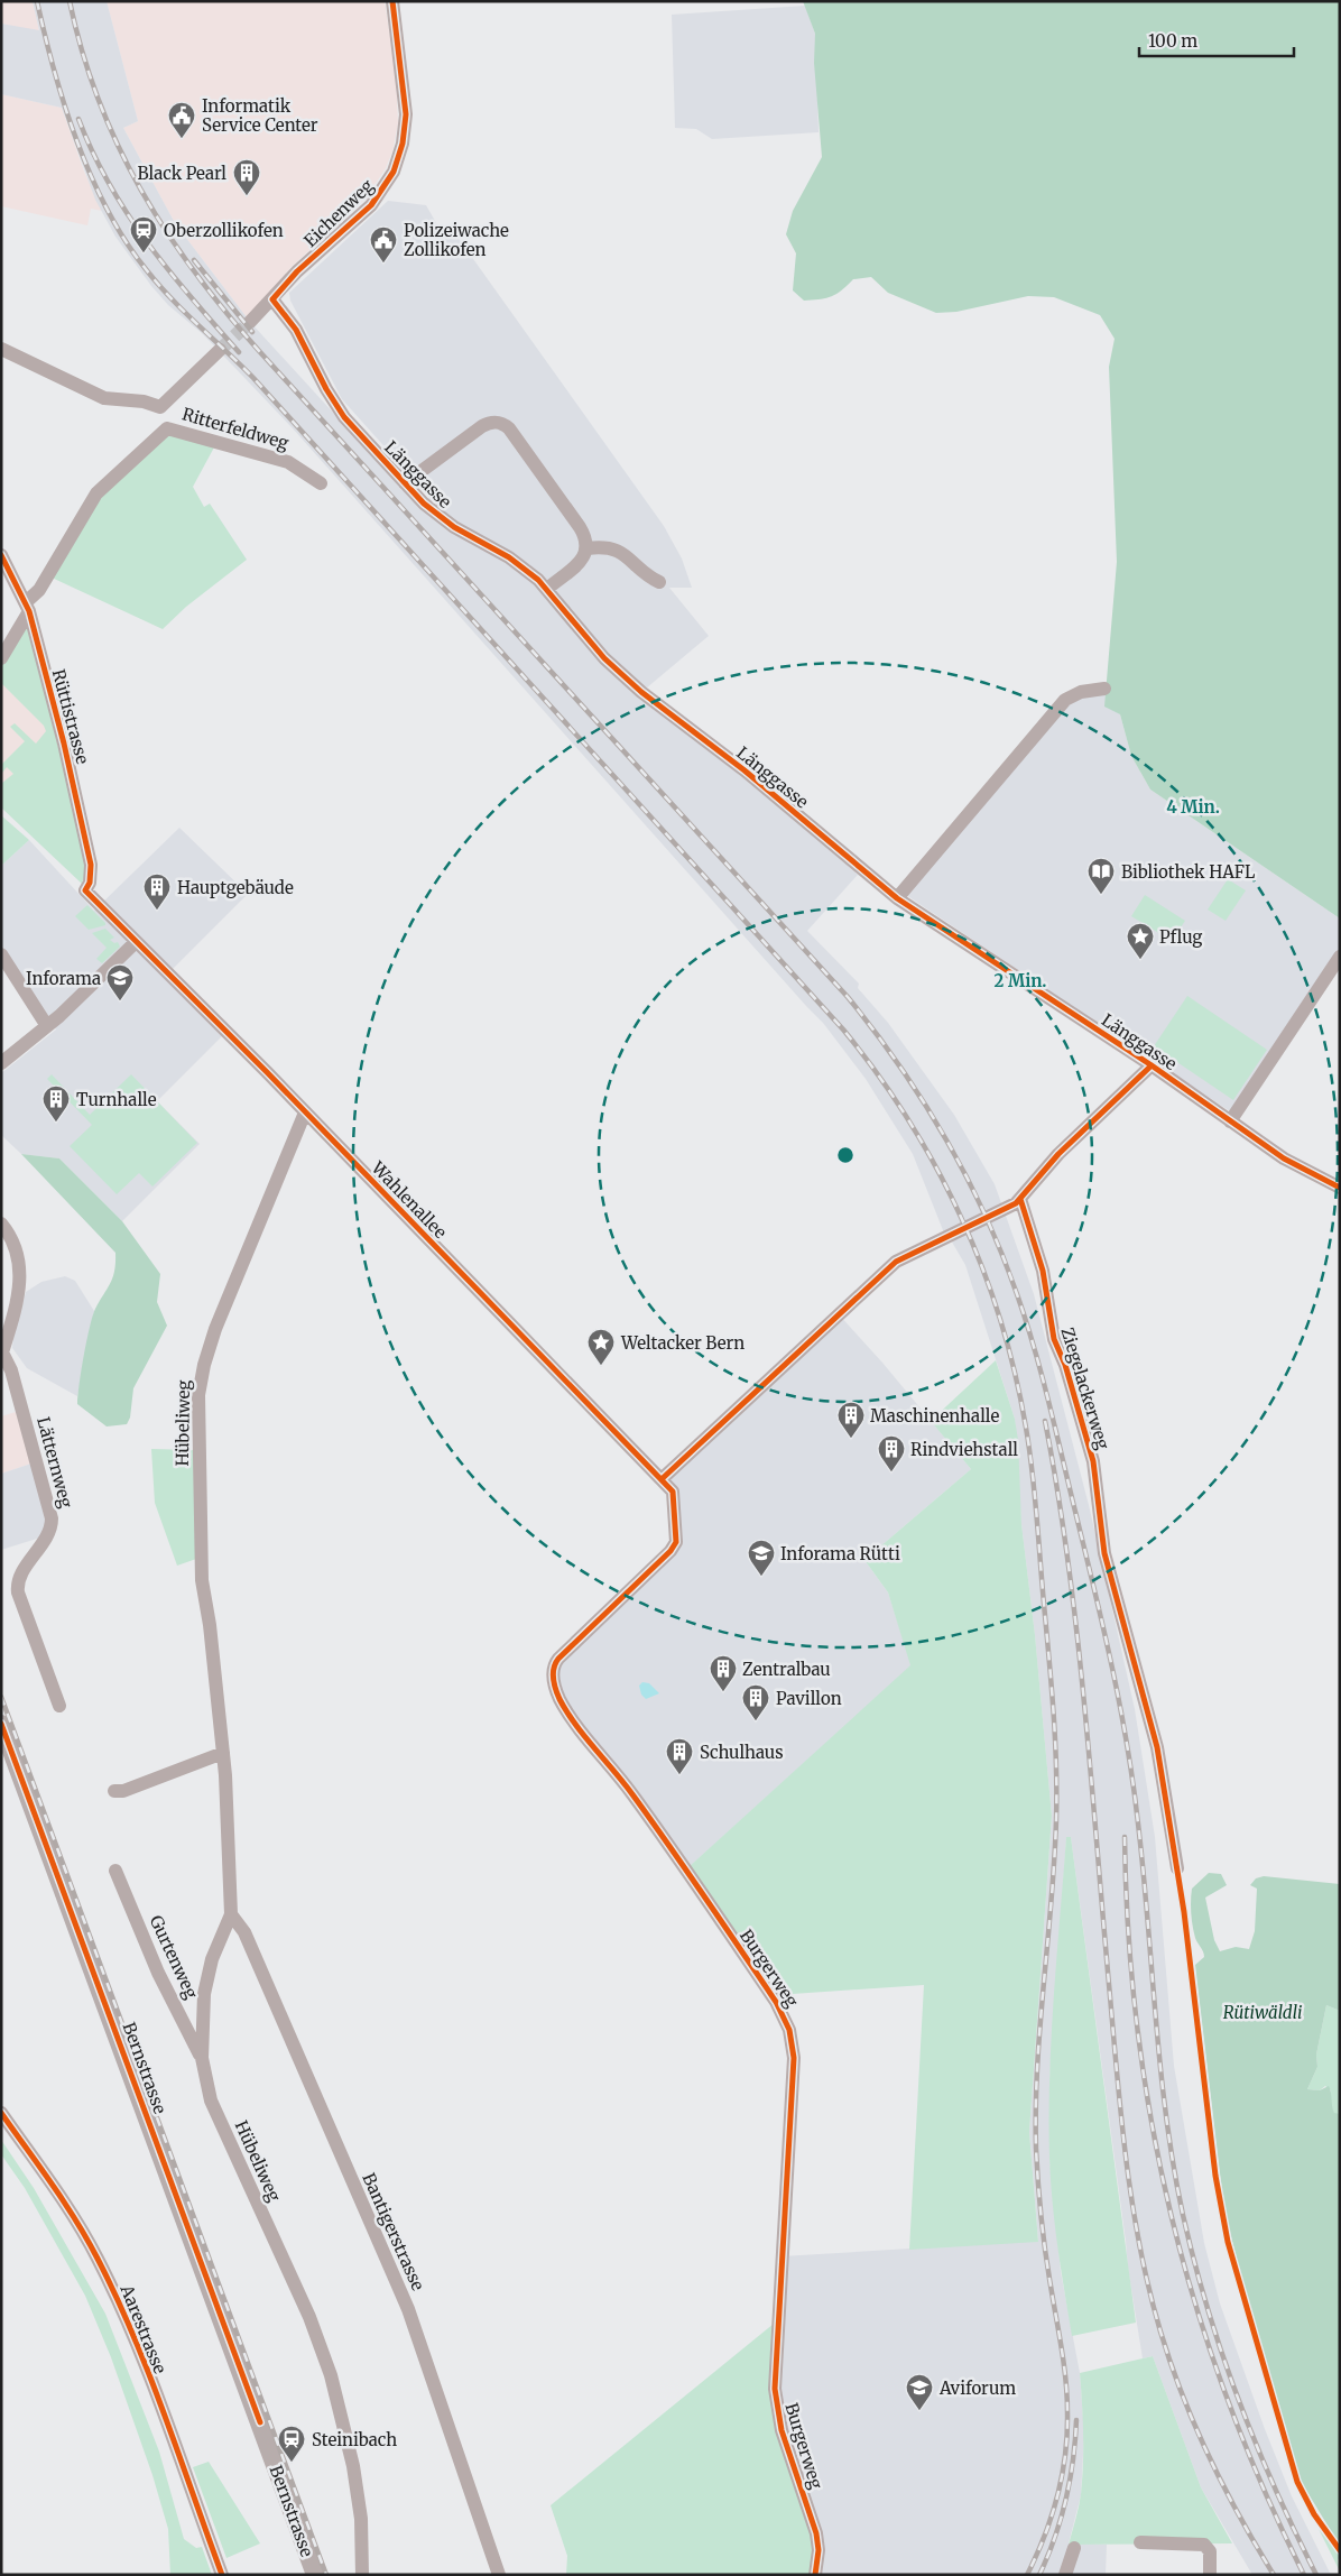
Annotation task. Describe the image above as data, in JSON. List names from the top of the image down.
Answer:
{
  "streets": {
    "main road": ["Bernstrasse"],
    "street": [
      "Eichenweg",
      "Ritterfeldweg",
      "Länggasse",
      "Rüttistrasse",
      "Wahlenallee",
      "Ziegelackerweg",
      "Hübeliweg",
      "Lätternweg",
      "Gurtenweg",
      "Burgerweg",
      "Bantigerstrasse",
      "Aarestrasse"
    ]
  },
  "crossings": [
    ["Eichenweg", "Länggasse"],
    ["Rüttistrasse", "Wahlenallee"],
    ["Wahlenallee", "Hübeliweg"],
    ["Wahlenallee", "Burgerweg"],
    ["Hübeliweg", "Gurtenweg"],
    ["Hübeliweg", "Bantigerstrasse"]
  ],
  "parks": ["Rütiwäldli"],
  "places": {
    "public building": ["Informatik Service Center", "Polizeiwache Zollikofen"],
    "building": [
      "Black Pearl",
      "Hauptgebäude",
      "Turnhalle",
      "Maschinenhalle",
      "Rindviehstall",
      "Zentralbau",
      "Pavillon",
      "Schulhaus"
    ],
    "station": ["Oberzollikofen", "Steinibach"],
    "library": ["Bibliothek HAFL"],
    "place": ["Pflug", "Weltacker Bern"],
    "school or university": ["Inforama", "Inforama Rütti", "Aviforum"]
  },
  "scale_bar": "100 m",
  "rings": ["4 Min.", "2 Min."]
}
